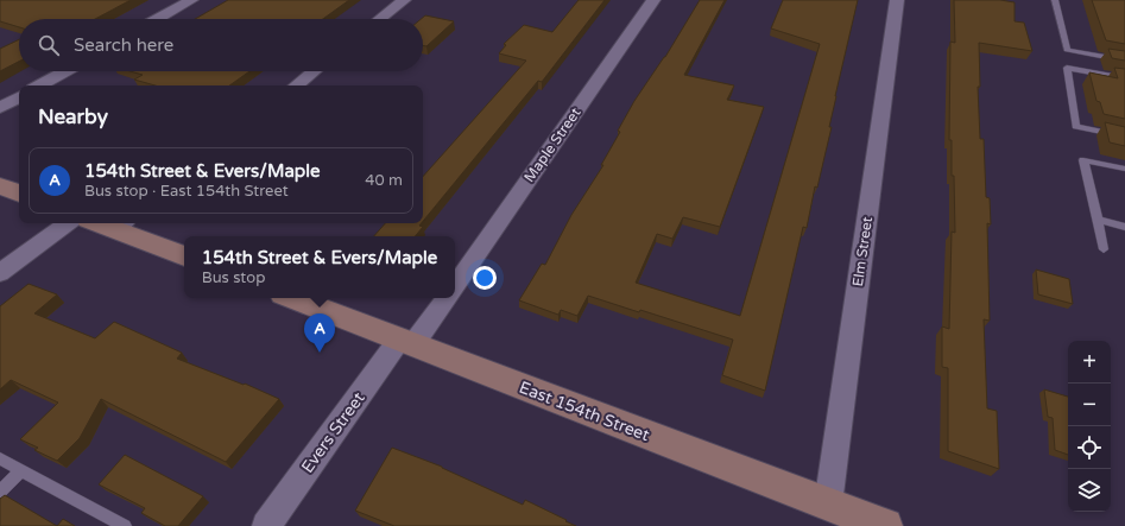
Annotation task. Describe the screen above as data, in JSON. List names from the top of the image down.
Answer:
{
  "streets": {
    "street": [
      "Maple Street",
      "Elm Street",
      "East 154th Street",
      "Evers Street"
    ]
  },
  "crossings": [
    ["Elm Street", "East 154th Street"],
    ["East 154th Street", "Evers Street"]
  ],
  "page": {
    "search": "Search here",
    "heading": "Nearby",
    "list": [
      {
        "mark": "A",
        "name": "154th Street & Evers/Maple",
        "note": "Bus stop · East 154th Street",
        "value": "40 m"
      }
    ],
    "popup": ["154th Street & Evers/Maple", "Bus stop"],
    "pins": "A",
    "map_buttons": ["+", "−"]
  }
}
